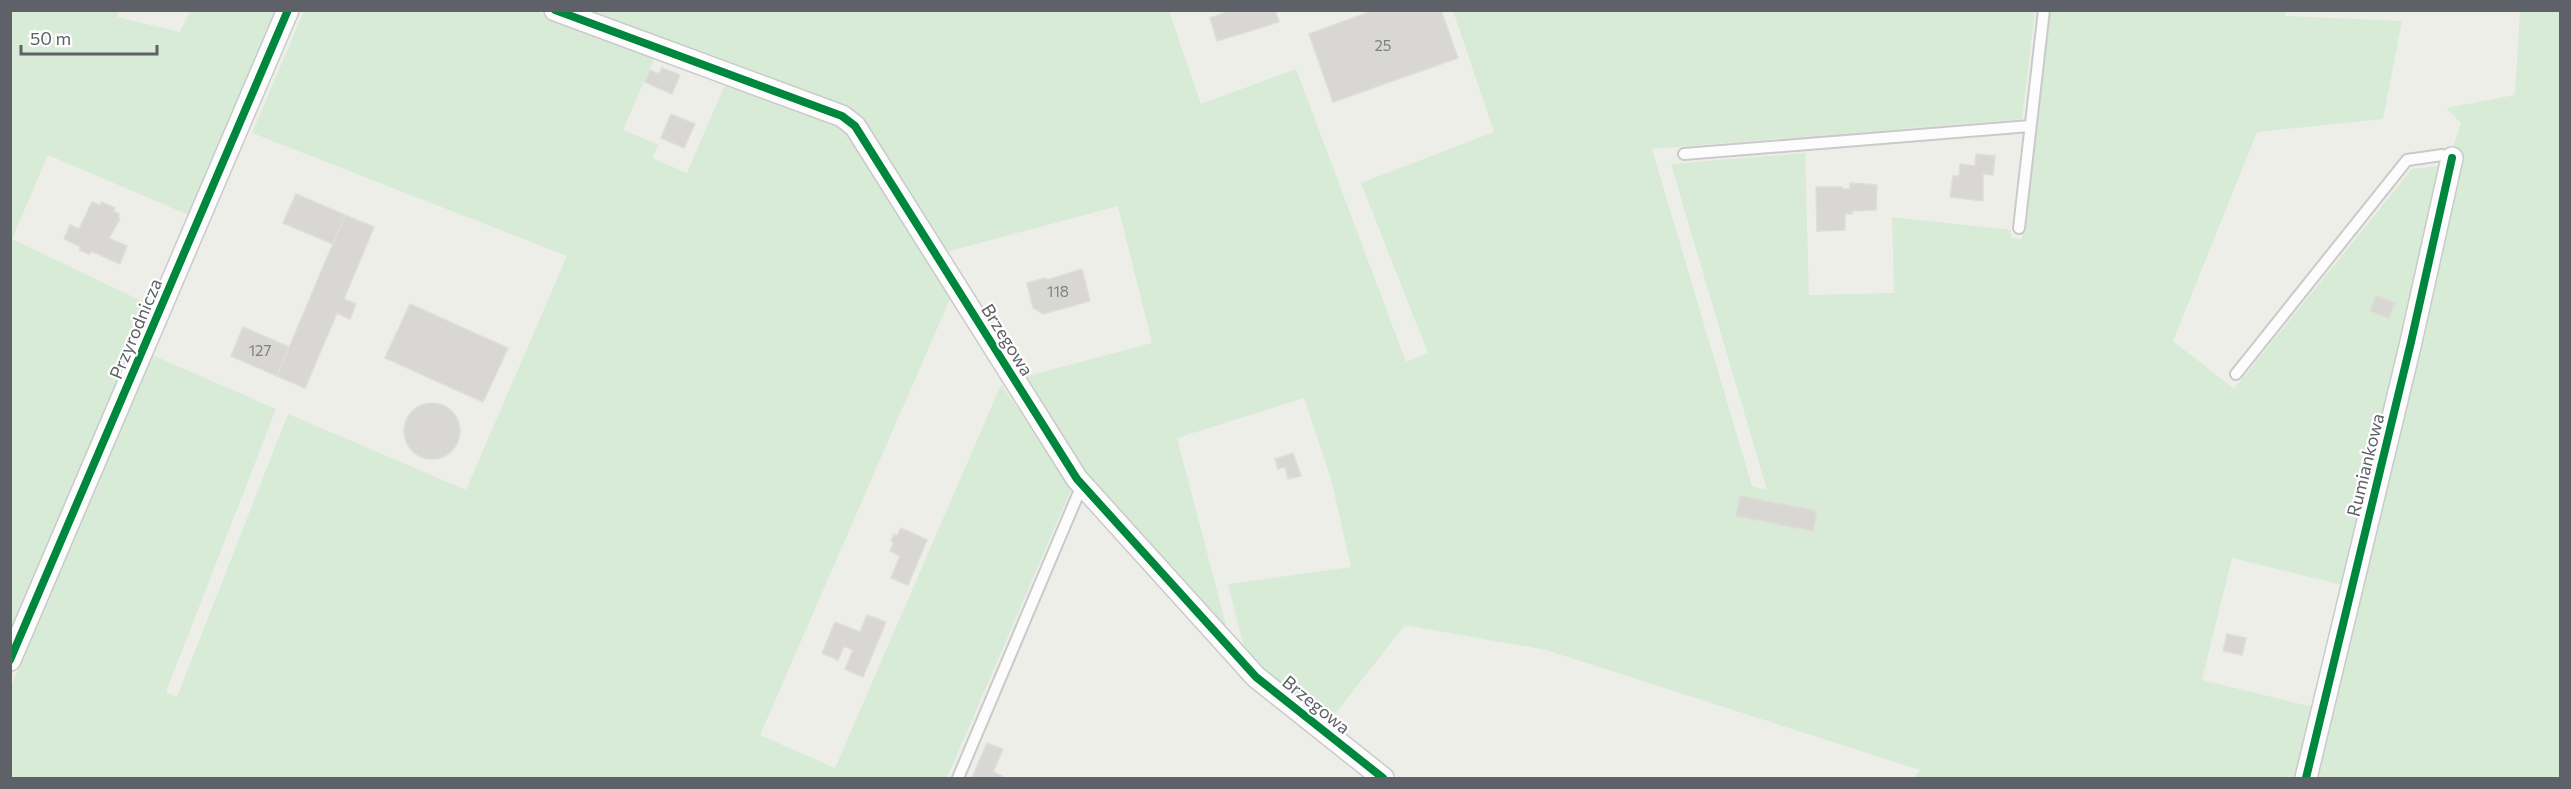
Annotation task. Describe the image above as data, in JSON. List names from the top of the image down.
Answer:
{
  "streets": {
    "street": ["Przyrodnicza", "Brzegowa", "Rumiankowa"]
  },
  "house_numbers": ["25", "118", "127"],
  "scale_bar": "50 m"
}
